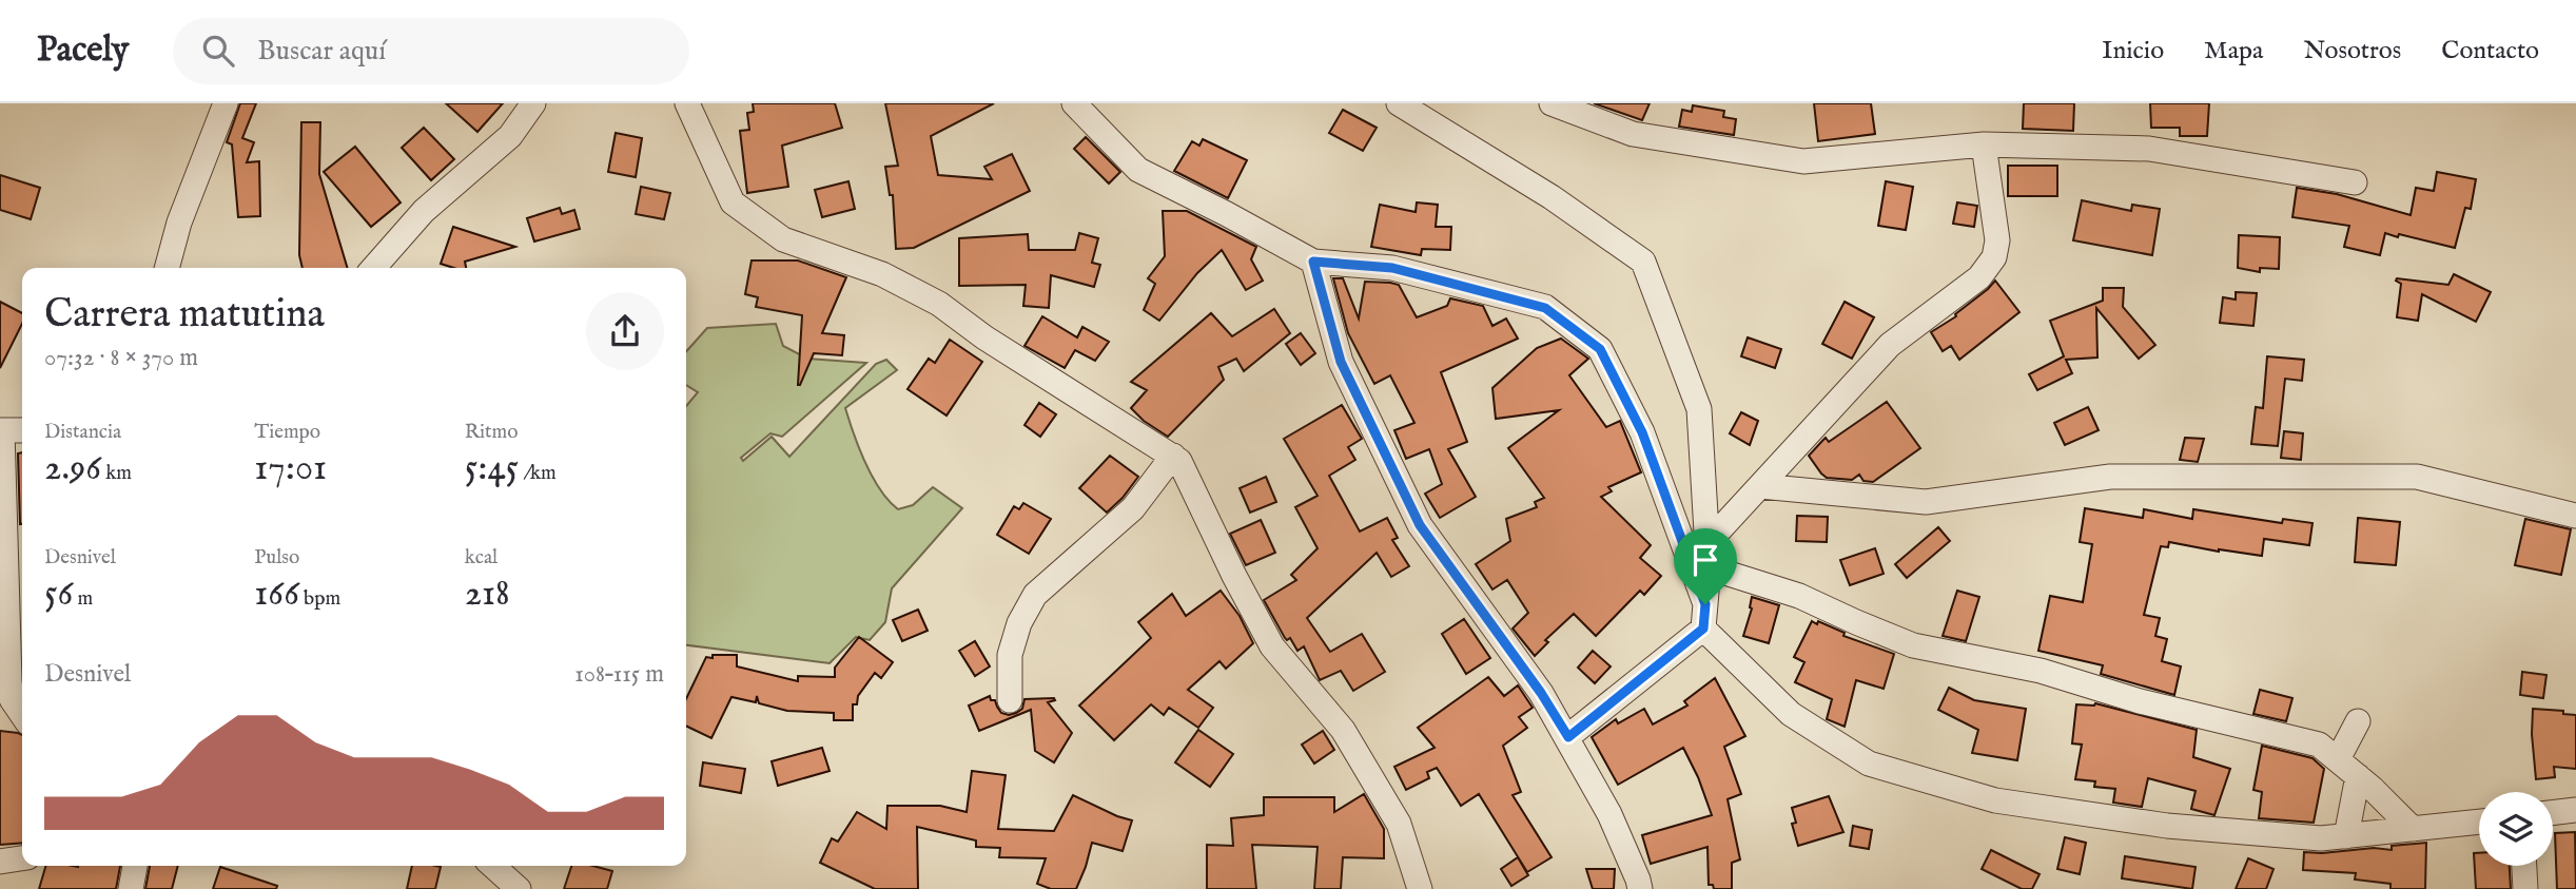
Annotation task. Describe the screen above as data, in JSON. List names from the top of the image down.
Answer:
{
  "page": {
    "header": "Pacely",
    "search": "Buscar aquí",
    "nav": [
      "Inicio",
      "Mapa",
      "Nosotros",
      "Contacto"
    ],
    "heading": ["Carrera matutina", "07:32 · 8 × 370 m"],
    "stats": [
      ["Distancia", "2.96 km"],
      ["Tiempo", "17:01"],
      ["Ritmo", "5:45 /km"],
      ["Desnivel", "56 m"],
      ["Pulso", "166 bpm"],
      ["kcal", "218"]
    ],
    "chart": ["Desnivel", "108–115 m"]
  }
}
